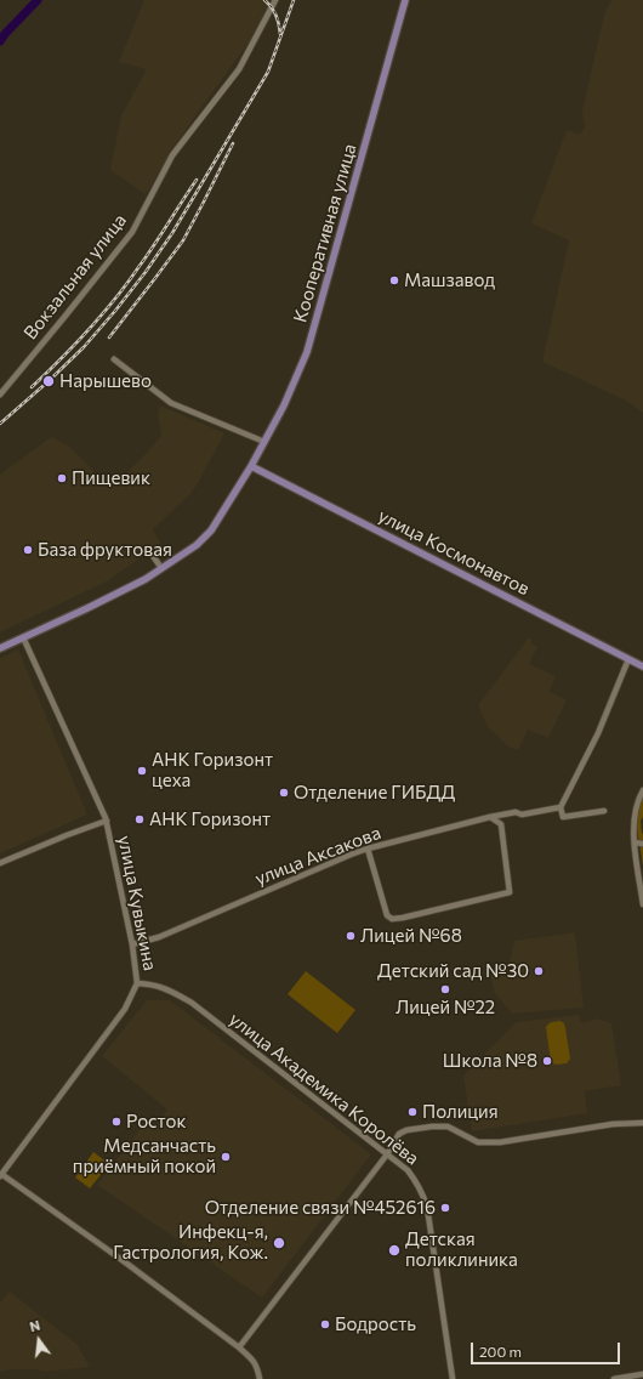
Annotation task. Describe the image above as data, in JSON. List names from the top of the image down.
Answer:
{
  "streets": {
    "main road": ["Кооперативная улица", "улица Космонавтов"],
    "street": [
      "Вокзальная улица",
      "улица Аксакова",
      "улица Кувыкина",
      "улица Академика Королёва"
    ]
  },
  "crossings": [
    ["Кооперативная улица", "улица Космонавтов"],
    ["Кооперативная улица", "улица Кувыкина"],
    ["улица Аксакова", "улица Кувыкина"],
    ["улица Кувыкина", "улица Академика Королёва"]
  ],
  "places": [
    "Машзавод",
    "Нарышево",
    "Пищевик",
    "База фруктовая",
    "АНК Горизонт цеха",
    "Отделение ГИБДД",
    "АНК Горизонт",
    "Лицей №68",
    "Детский сад №30",
    "Лицей №22",
    "Школа №8",
    "Полиция",
    "Росток",
    "Медсанчасть приёмный покой",
    "Отделение связи №452616",
    "Инфекц-я, Гастрология, Кож.",
    "Детская поликлиника",
    "Бодрость"
  ],
  "scale_bar": "200 m",
  "north": "top"
}
